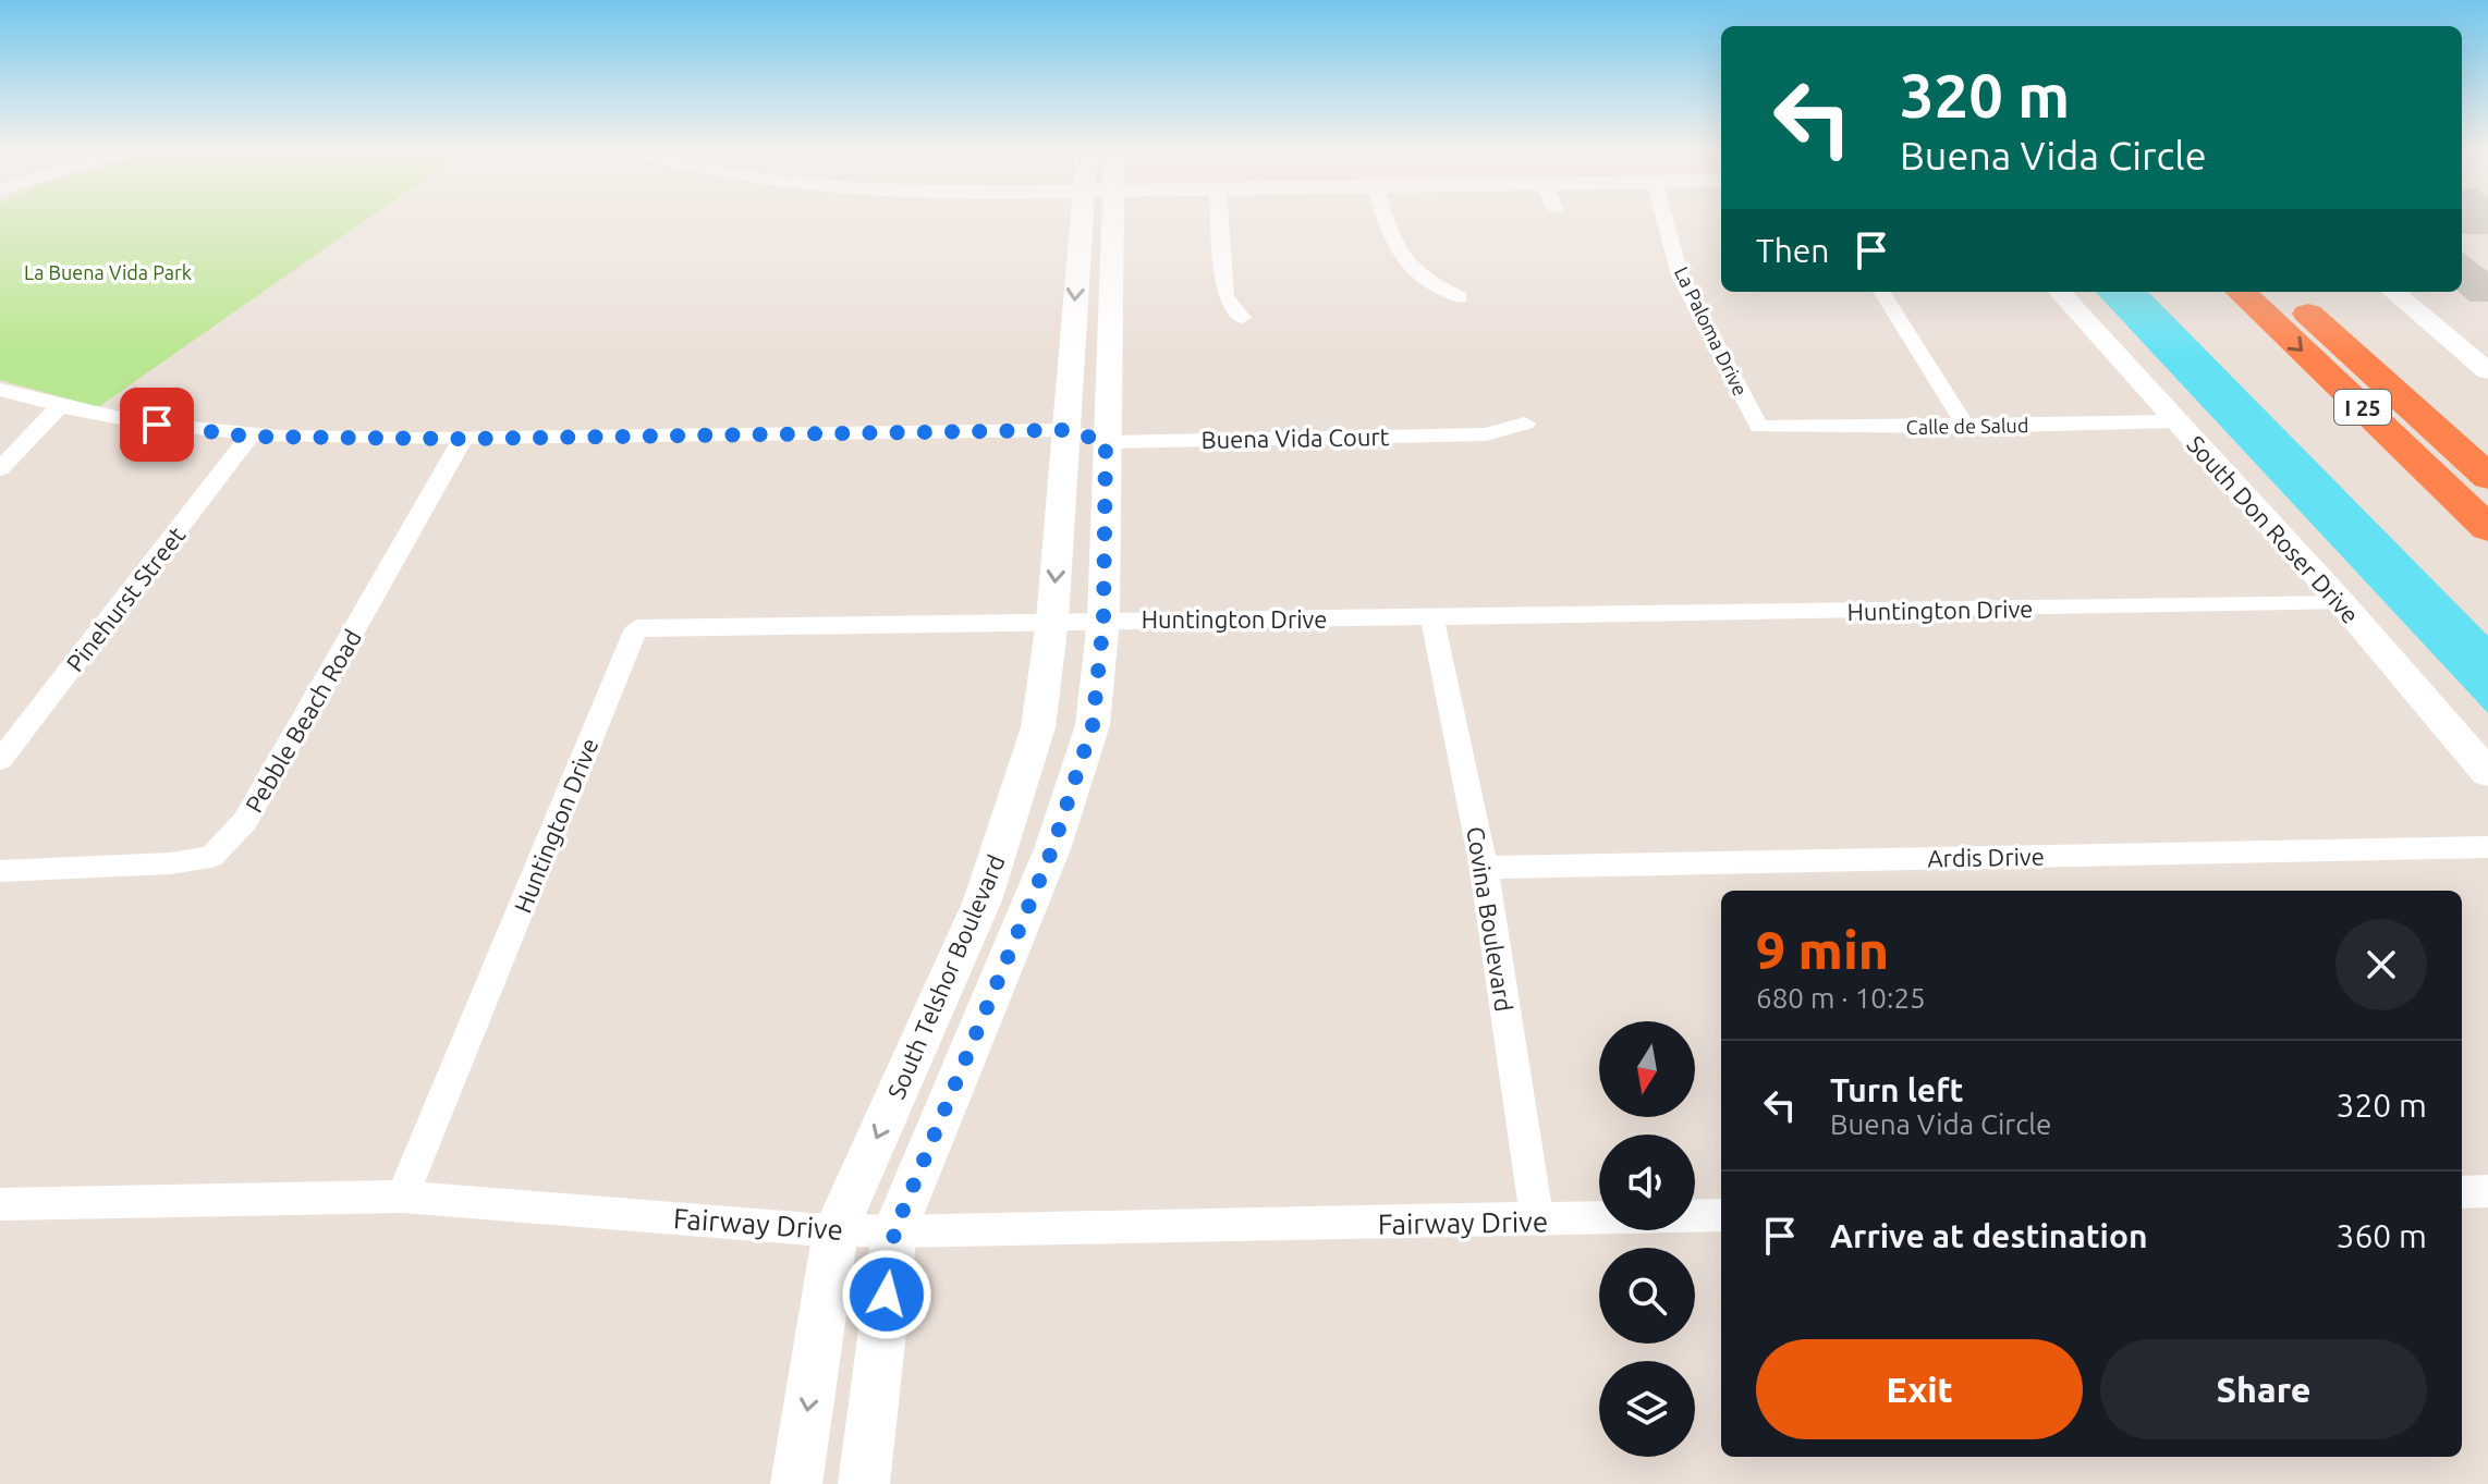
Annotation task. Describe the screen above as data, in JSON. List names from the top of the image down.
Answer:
{
  "streets": {
    "highway": ["I 25"],
    "main road": ["South Don Roser Drive", "South Telshor Boulevard"],
    "street": [
      "La Paloma Drive",
      "Calle de Salud",
      "Buena Vida Court",
      "Pinehurst Street",
      "Huntington Drive",
      "Pebble Beach Road",
      "Ardis Drive",
      "Covina Boulevard",
      "Fairway Drive"
    ]
  },
  "crossings": [
    ["La Paloma Drive", "Calle de Salud"],
    ["Calle de Salud", "South Don Roser Drive"],
    ["Buena Vida Court", "Pinehurst Street"],
    ["Buena Vida Court", "Pebble Beach Road"],
    ["Buena Vida Court", "South Telshor Boulevard"],
    ["South Don Roser Drive", "Huntington Drive"],
    ["Huntington Drive", "Covina Boulevard"],
    ["Huntington Drive", "South Telshor Boulevard"],
    ["Huntington Drive", "Fairway Drive"],
    ["Ardis Drive", "Covina Boulevard"],
    ["Covina Boulevard", "Fairway Drive"],
    ["South Telshor Boulevard", "Fairway Drive"]
  ],
  "parks": ["La Buena Vida Park"],
  "north": "bottom",
  "page": {
    "turn": ["320 m", "Buena Vida Circle"],
    "then": "Then",
    "heading": ["9 min", "680 m · 10:25"],
    "list": [
      {
        "name": "Turn left",
        "note": "Buena Vida Circle",
        "value": "320 m"
      },
      {
        "name": "Arrive at destination",
        "value": "360 m"
      }
    ],
    "buttons": ["Exit", "Share"]
  }
}
